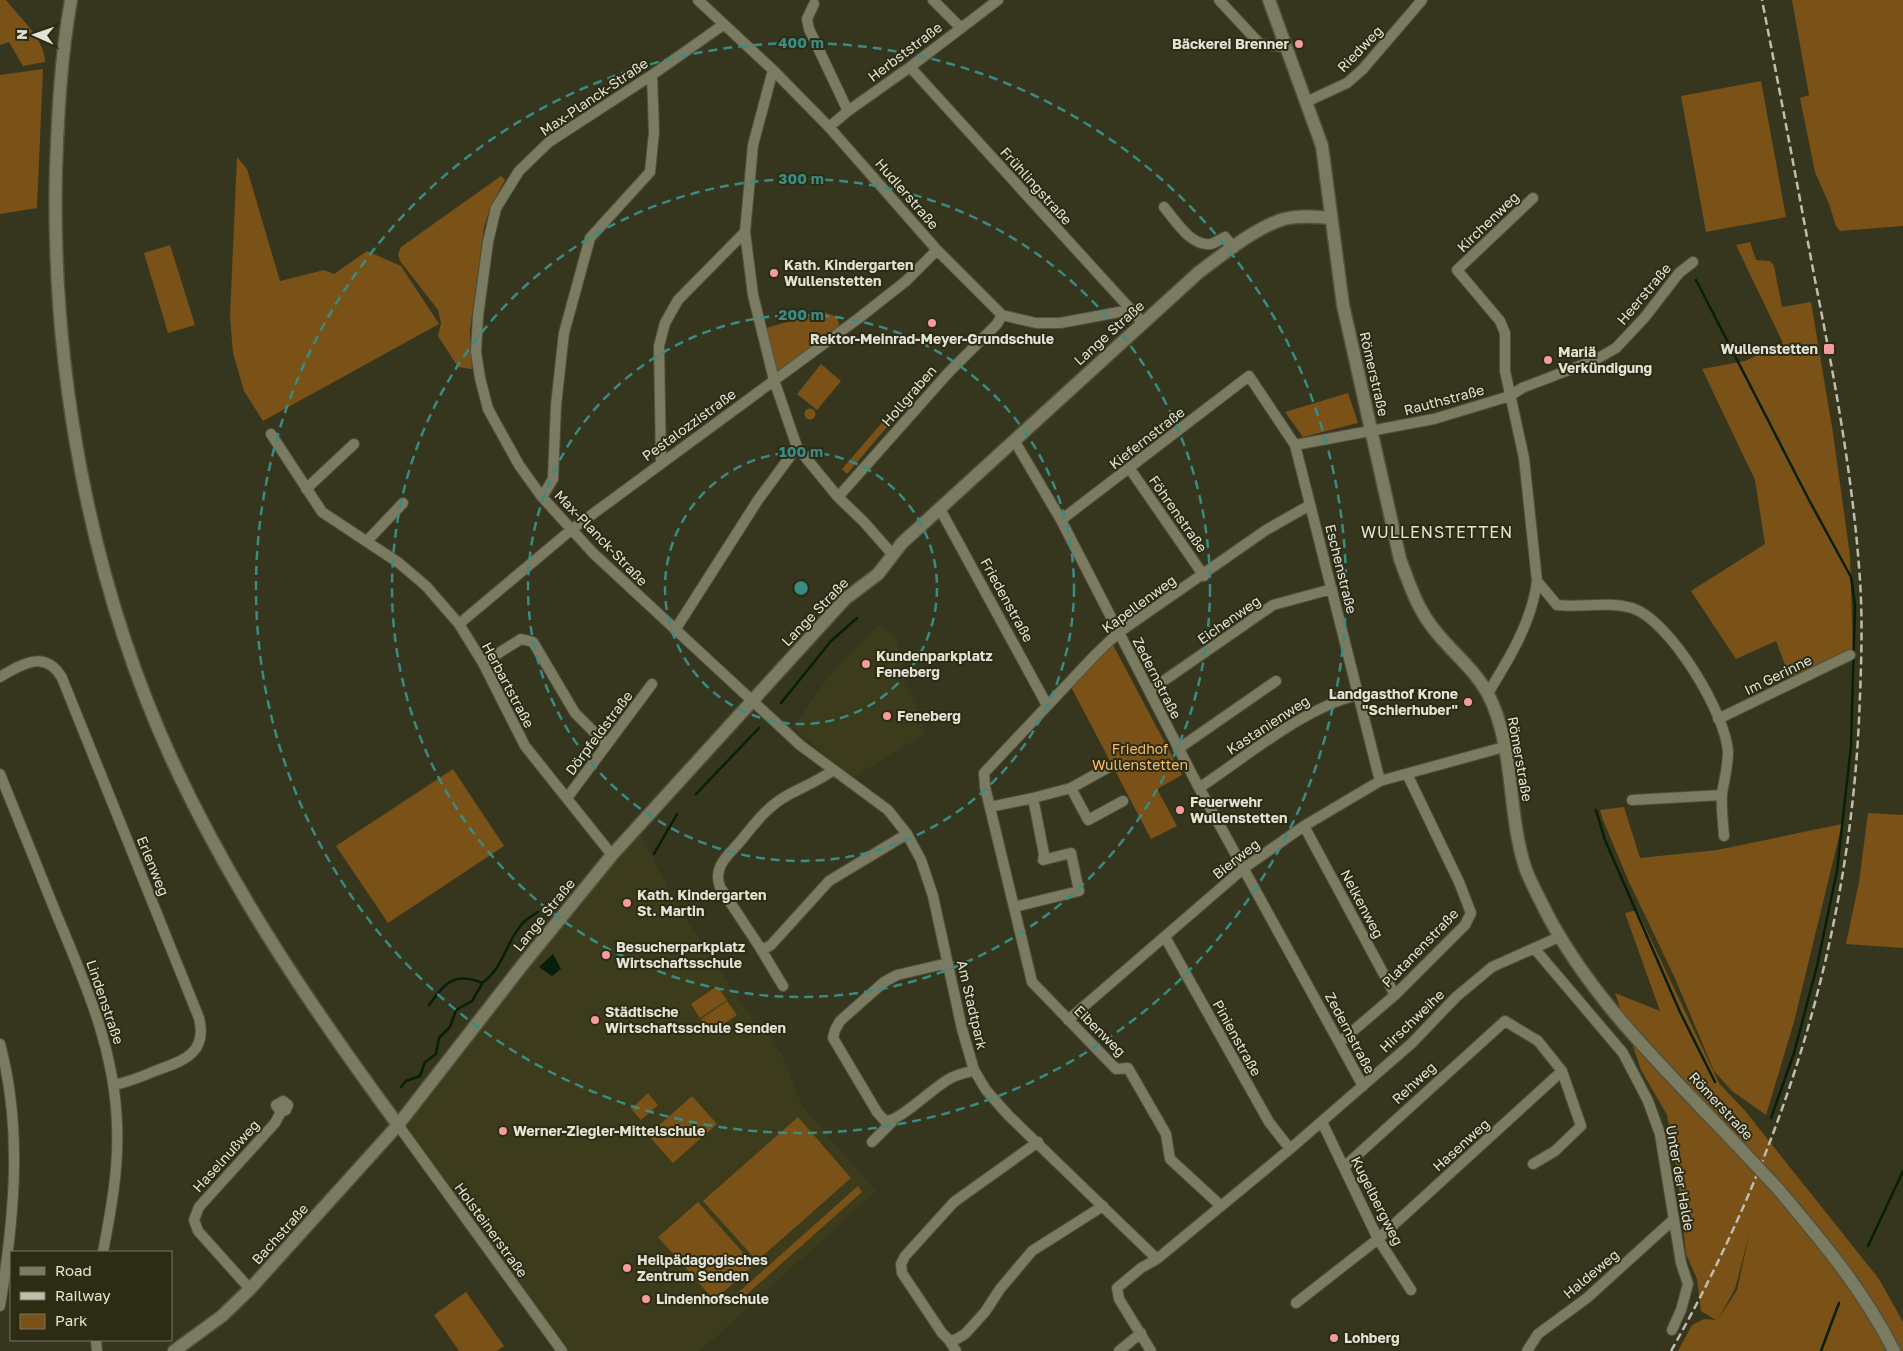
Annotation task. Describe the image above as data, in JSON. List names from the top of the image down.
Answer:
{
  "streets": {
    "street": [
      "Riedweg",
      "Herbststraße",
      "Max-Planck-Straße",
      "Frühlingstraße",
      "Hudlerstraße",
      "Kirchenweg",
      "Heerstraße",
      "Lange Straße",
      "Römerstraße",
      "Hollgraben",
      "Rauthstraße",
      "Pestalozzistraße",
      "Kiefernstraße",
      "Föhrenstraße",
      "Eschenstraße",
      "Friedenstraße",
      "Kapellenweg",
      "Eichenweg",
      "Im Gerinne",
      "Zedernstraße",
      "Herbartstraße",
      "Kastanienweg",
      "Dörpfeldstraße",
      "Bierweg",
      "Erlenweg",
      "Nelkenweg",
      "Platanenstraße",
      "Lindenstraße",
      "Am Stadtpark",
      "Hirschweihe",
      "Eibenweg",
      "Pinienstraße",
      "Rehweg",
      "Hasenweg",
      "Haselnußweg",
      "Unter der Halde",
      "Kugelbergweg",
      "Holsteinerstraße",
      "Bachstraße",
      "Haldeweg"
    ]
  },
  "crossings": [
    ["Riedweg", "Römerstraße"],
    ["Herbststraße", "Frühlingstraße"],
    ["Herbststraße", "Hudlerstraße"],
    ["Max-Planck-Straße", "Hudlerstraße"],
    ["Max-Planck-Straße", "Lange Straße"],
    ["Max-Planck-Straße", "Pestalozzistraße"],
    ["Max-Planck-Straße", "Am Stadtpark"],
    ["Frühlingstraße", "Lange Straße"],
    ["Hudlerstraße", "Hollgraben"],
    ["Hudlerstraße", "Pestalozzistraße"],
    ["Kirchenweg", "Heerstraße"],
    ["Kirchenweg", "Rauthstraße"],
    ["Heerstraße", "Rauthstraße"],
    ["Lange Straße", "Römerstraße"],
    ["Lange Straße", "Friedenstraße"],
    ["Lange Straße", "Zedernstraße"],
    ["Lange Straße", "Herbartstraße"],
    ["Lange Straße", "Am Stadtpark"],
    ["Lange Straße", "Holsteinerstraße"],
    ["Lange Straße", "Bachstraße"],
    ["Römerstraße", "Rauthstraße"],
    ["Römerstraße", "Bierweg"],
    ["Römerstraße", "Hirschweihe"],
    ["Rauthstraße", "Eschenstraße"],
    ["Pestalozzistraße", "Herbartstraße"],
    ["Kiefernstraße", "Föhrenstraße"],
    ["Kiefernstraße", "Eschenstraße"],
    ["Kiefernstraße", "Zedernstraße"],
    ["Föhrenstraße", "Kapellenweg"],
    ["Eschenstraße", "Kapellenweg"],
    ["Eschenstraße", "Eichenweg"],
    ["Eschenstraße", "Kastanienweg"],
    ["Eschenstraße", "Bierweg"],
    ["Friedenstraße", "Kapellenweg"],
    ["Kapellenweg", "Zedernstraße"],
    ["Kapellenweg", "Eibenweg"],
    ["Eichenweg", "Zedernstraße"],
    ["Zedernstraße", "Kastanienweg"],
    ["Zedernstraße", "Bierweg"],
    ["Zedernstraße", "Platanenstraße"],
    ["Zedernstraße", "Hirschweihe"],
    ["Herbartstraße", "Dörpfeldstraße"],
    ["Bierweg", "Nelkenweg"],
    ["Bierweg", "Platanenstraße"],
    ["Bierweg", "Eibenweg"],
    ["Bierweg", "Pinienstraße"],
    ["Erlenweg", "Lindenstraße"],
    ["Nelkenweg", "Platanenstraße"],
    ["Am Stadtpark", "Hirschweihe"],
    ["Hirschweihe", "Eibenweg"],
    ["Hirschweihe", "Pinienstraße"],
    ["Hirschweihe", "Unter der Halde"],
    ["Hirschweihe", "Kugelbergweg"],
    ["Rehweg", "Hasenweg"],
    ["Rehweg", "Kugelbergweg"],
    ["Hasenweg", "Kugelbergweg"],
    ["Haselnußweg", "Bachstraße"],
    ["Unter der Halde", "Haldeweg"],
    ["Holsteinerstraße", "Bachstraße"]
  ],
  "districts": ["WULLENSTETTEN"],
  "parks": ["Friedhof Wullenstetten"],
  "places": {
    "other": [
      "Bäckerei Brenner",
      "Kath. Kindergarten Wullenstetten",
      "Rektor-Meinrad-Meyer-Grundschule",
      "Mariä Verkündigung",
      "Kundenparkplatz Feneberg",
      "Landgasthof Krone \"Schierhuber\"",
      "Feneberg",
      "Feuerwehr Wullenstetten",
      "Kath. Kindergarten St. Martin",
      "Besucherparkplatz Wirtschaftsschule",
      "Städtische Wirtschaftsschule Senden",
      "Werner-Ziegler-Mittelschule",
      "Heilpädagogisches Zentrum Senden",
      "Lindenhofschule",
      "Lohberg"
    ],
    "transit": ["Wullenstetten"]
  },
  "legend": ["Road", "Railway", "Park"],
  "north": "left",
  "rings": [
    "400 m",
    "300 m",
    "200 m",
    "100 m"
  ]
}
